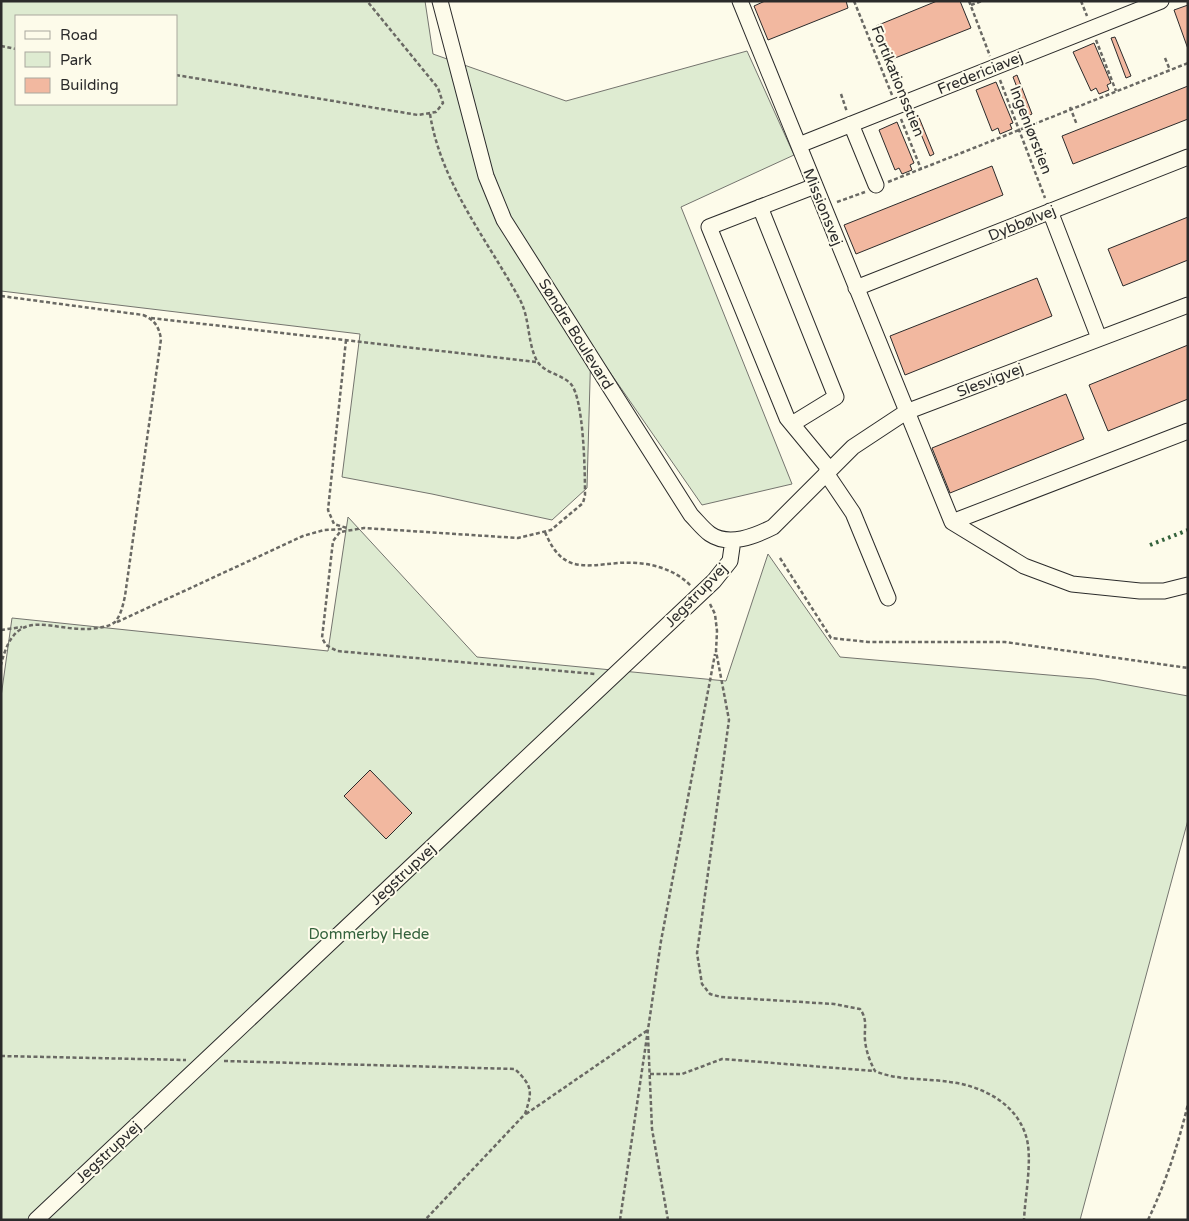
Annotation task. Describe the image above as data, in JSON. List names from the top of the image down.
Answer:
{
  "streets": {
    "lane": [
      "Fredericiavej",
      "Missionsvej",
      "Dybbølvej",
      "Søndre Boulevard",
      "Slesvigvej",
      "Jegstrupvej"
    ],
    "path": ["Fortikationsstien", "Ingeniørstien"]
  },
  "crossings": [
    ["Fredericiavej", "Fortikationsstien"],
    ["Fredericiavej", "Ingeniørstien"],
    ["Fredericiavej", "Missionsvej"],
    ["Ingeniørstien", "Dybbølvej"],
    ["Missionsvej", "Dybbølvej"],
    ["Missionsvej", "Slesvigvej"],
    ["Søndre Boulevard", "Slesvigvej"],
    ["Søndre Boulevard", "Jegstrupvej"]
  ],
  "parks": ["Dommerby Hede"],
  "legend": ["Road", "Park", "Building"]
}
